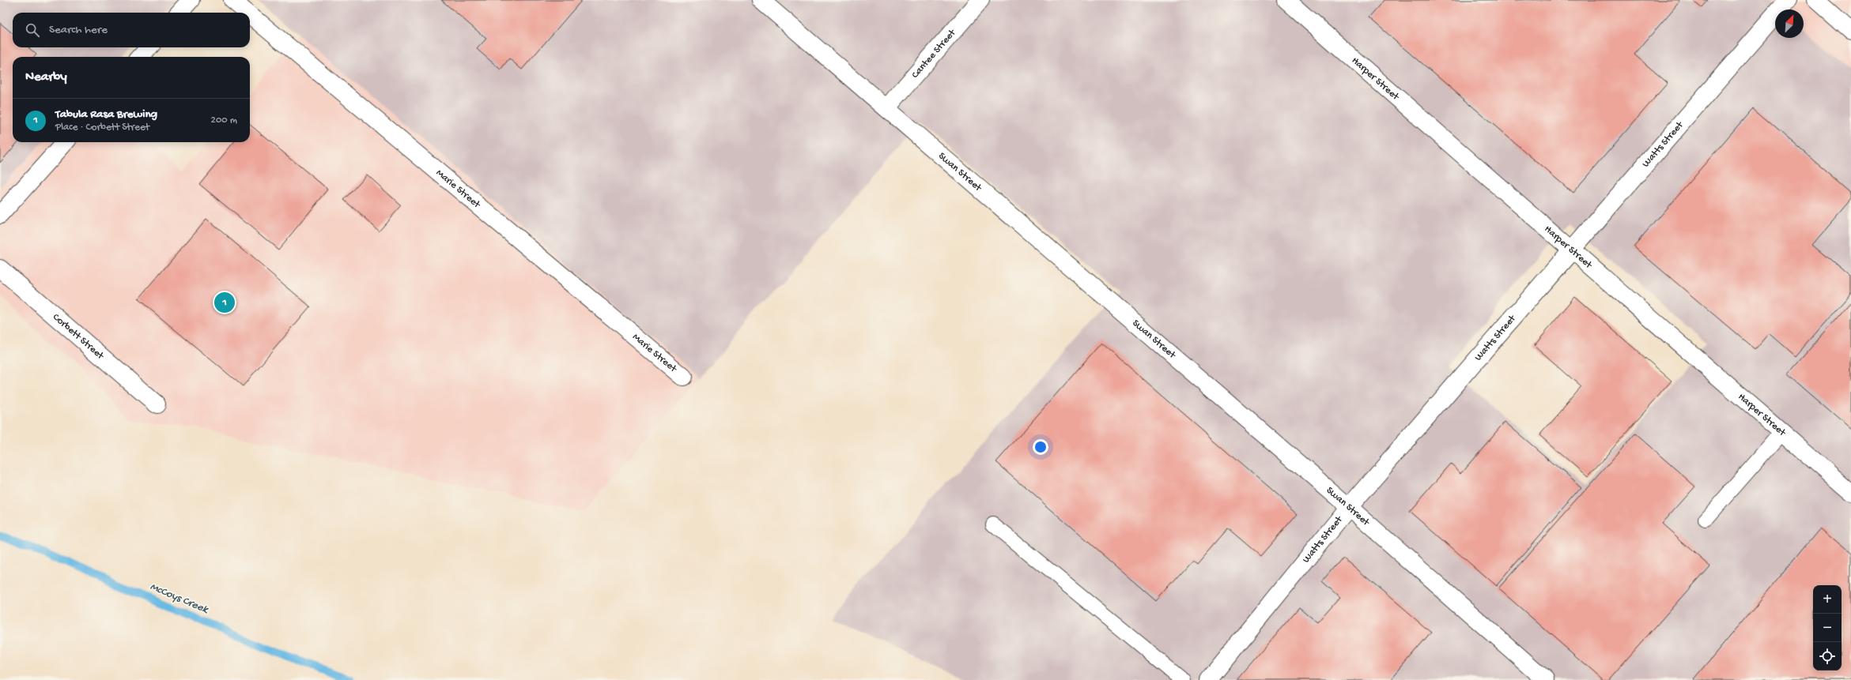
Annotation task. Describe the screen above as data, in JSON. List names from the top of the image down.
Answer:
{
  "streets": {
    "street": [
      "Cantee Street",
      "Harper Street",
      "Watts Street",
      "Swan Street",
      "Marie Street",
      "Corbett Street"
    ]
  },
  "crossings": [
    ["Cantee Street", "Swan Street"],
    ["Harper Street", "Watts Street"],
    ["Watts Street", "Swan Street"]
  ],
  "water": ["McCoys Creek"],
  "north": "top right",
  "page": {
    "search": "Search here",
    "heading": "Nearby",
    "list": [
      {
        "mark": "1",
        "name": "Tabula Rasa Brewing",
        "note": "Place · Corbett Street",
        "value": "200 m"
      }
    ],
    "pins": "1",
    "map_buttons": ["+", "−"]
  }
}
